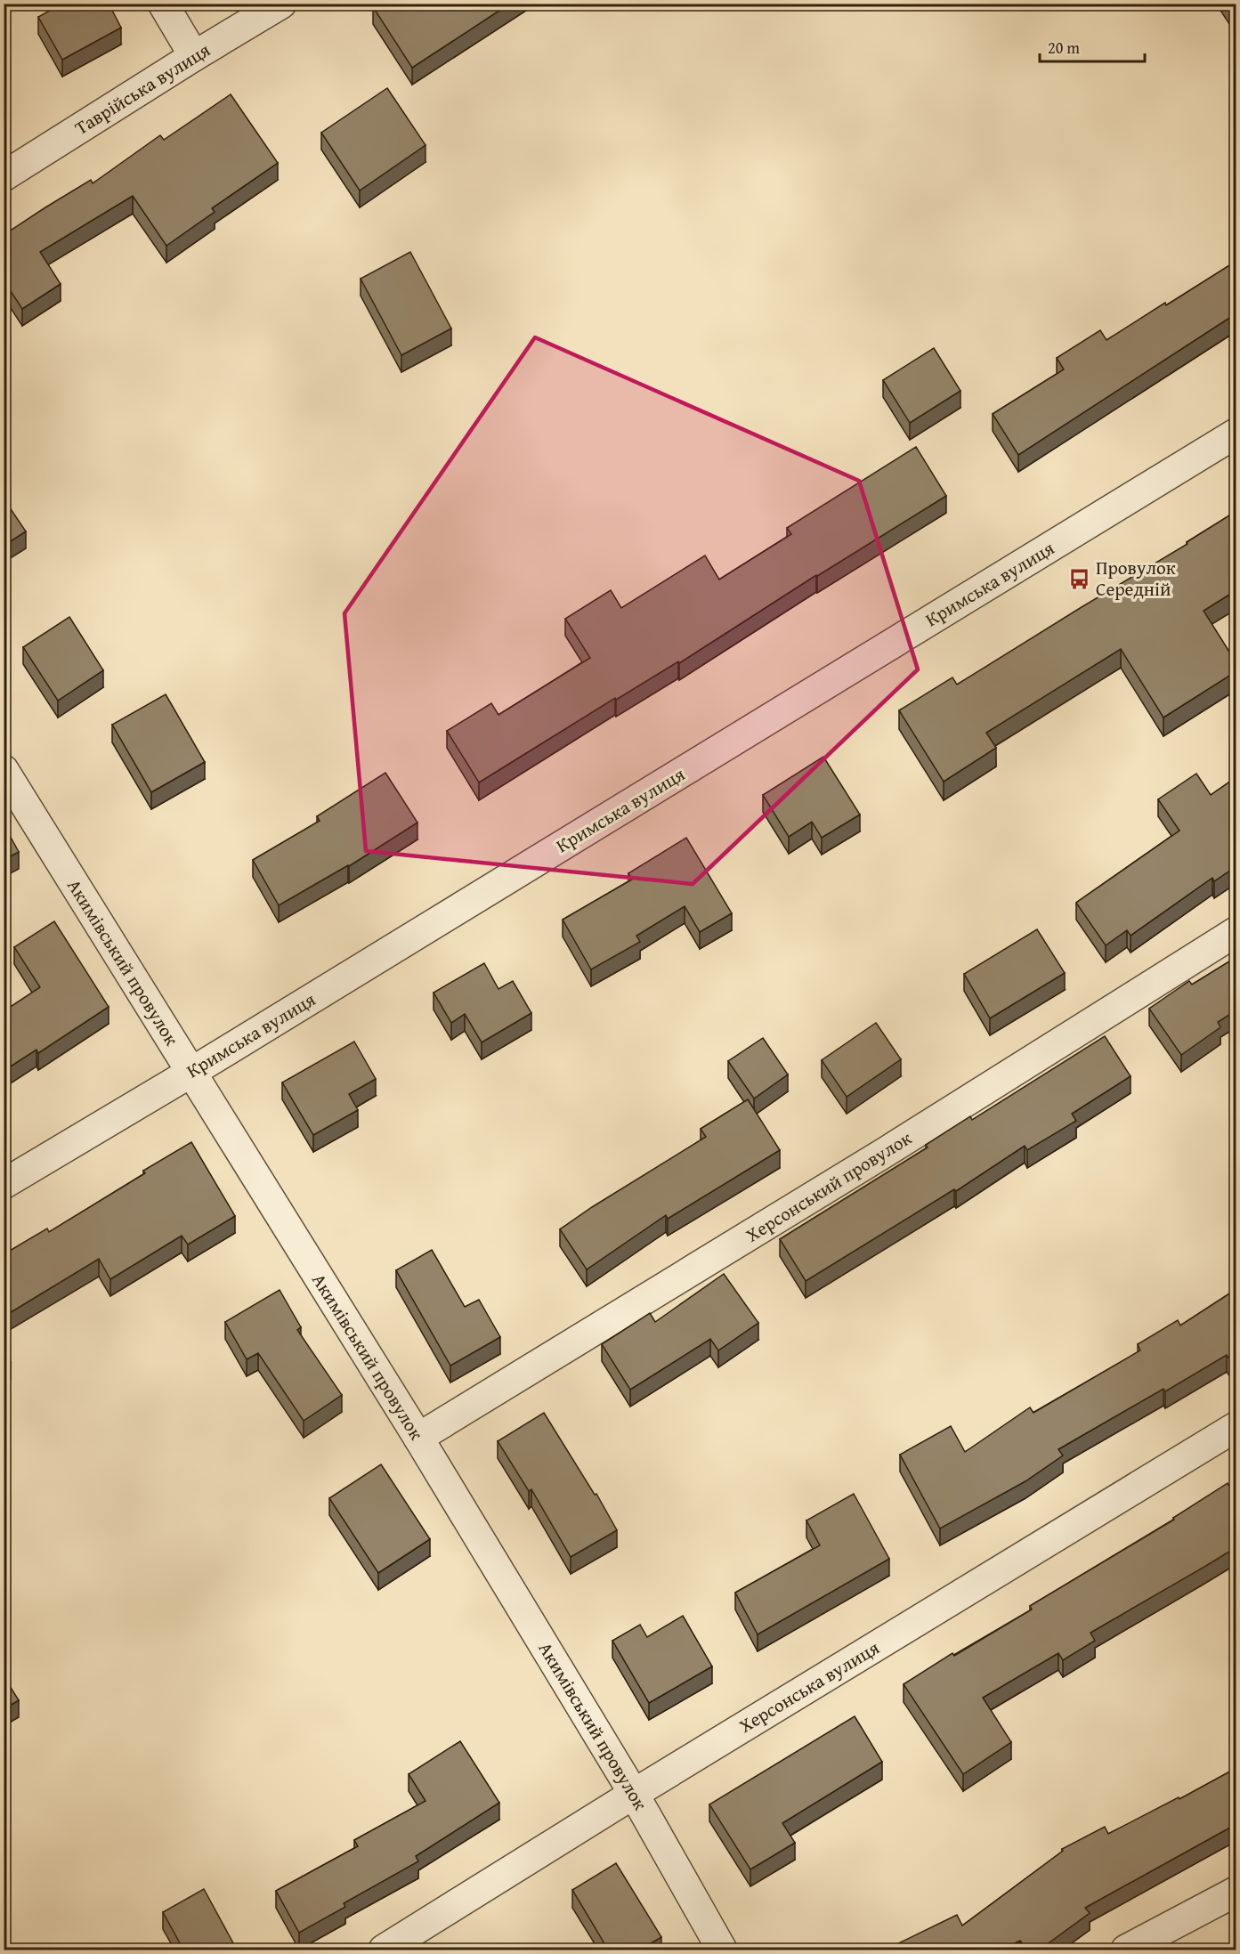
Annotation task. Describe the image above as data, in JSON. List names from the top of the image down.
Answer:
{
  "streets": {
    "street": [
      "Таврійська вулиця",
      "Кримська вулиця",
      "Акимівський провулок",
      "Херсонський провулок",
      "Херсонська вулиця"
    ]
  },
  "crossings": [
    ["Кримська вулиця", "Акимівський провулок"],
    ["Акимівський провулок", "Херсонський провулок"],
    ["Акимівський провулок", "Херсонська вулиця"]
  ],
  "places": {
    "bus stop": ["Провулок Середній"]
  },
  "scale_bar": "20 m"
}
